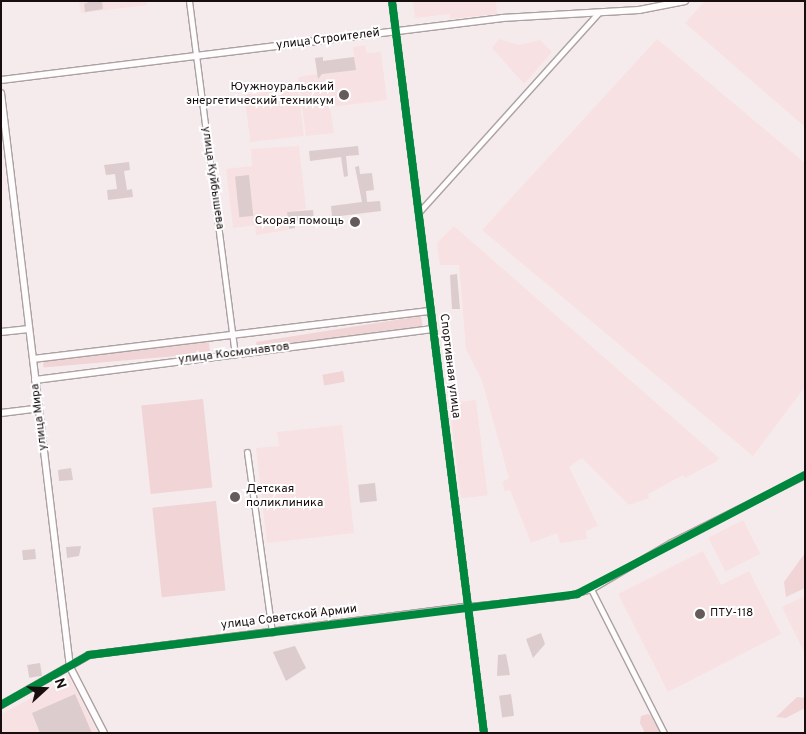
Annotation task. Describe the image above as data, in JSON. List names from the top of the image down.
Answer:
{
  "streets": {
    "street": [
      "улица Строителей",
      "улица Куйбышева",
      "улица Космонавтов",
      "Спортивная улица",
      "улица Мира",
      "улица Советской Армии"
    ]
  },
  "crossings": [
    ["улица Строителей", "улица Куйбышева"],
    ["улица Строителей", "Спортивная улица"],
    ["улица Куйбышева", "улица Космонавтов"],
    ["улица Космонавтов", "Спортивная улица"],
    ["улица Космонавтов", "улица Мира"],
    ["Спортивная улица", "улица Советской Армии"],
    ["улица Мира", "улица Советской Армии"]
  ],
  "places": [
    "Юужноуральский энергетический техникум",
    "Скорая помощь",
    "Детская поликлиника",
    "ПТУ-118"
  ],
  "north": "right"
}
